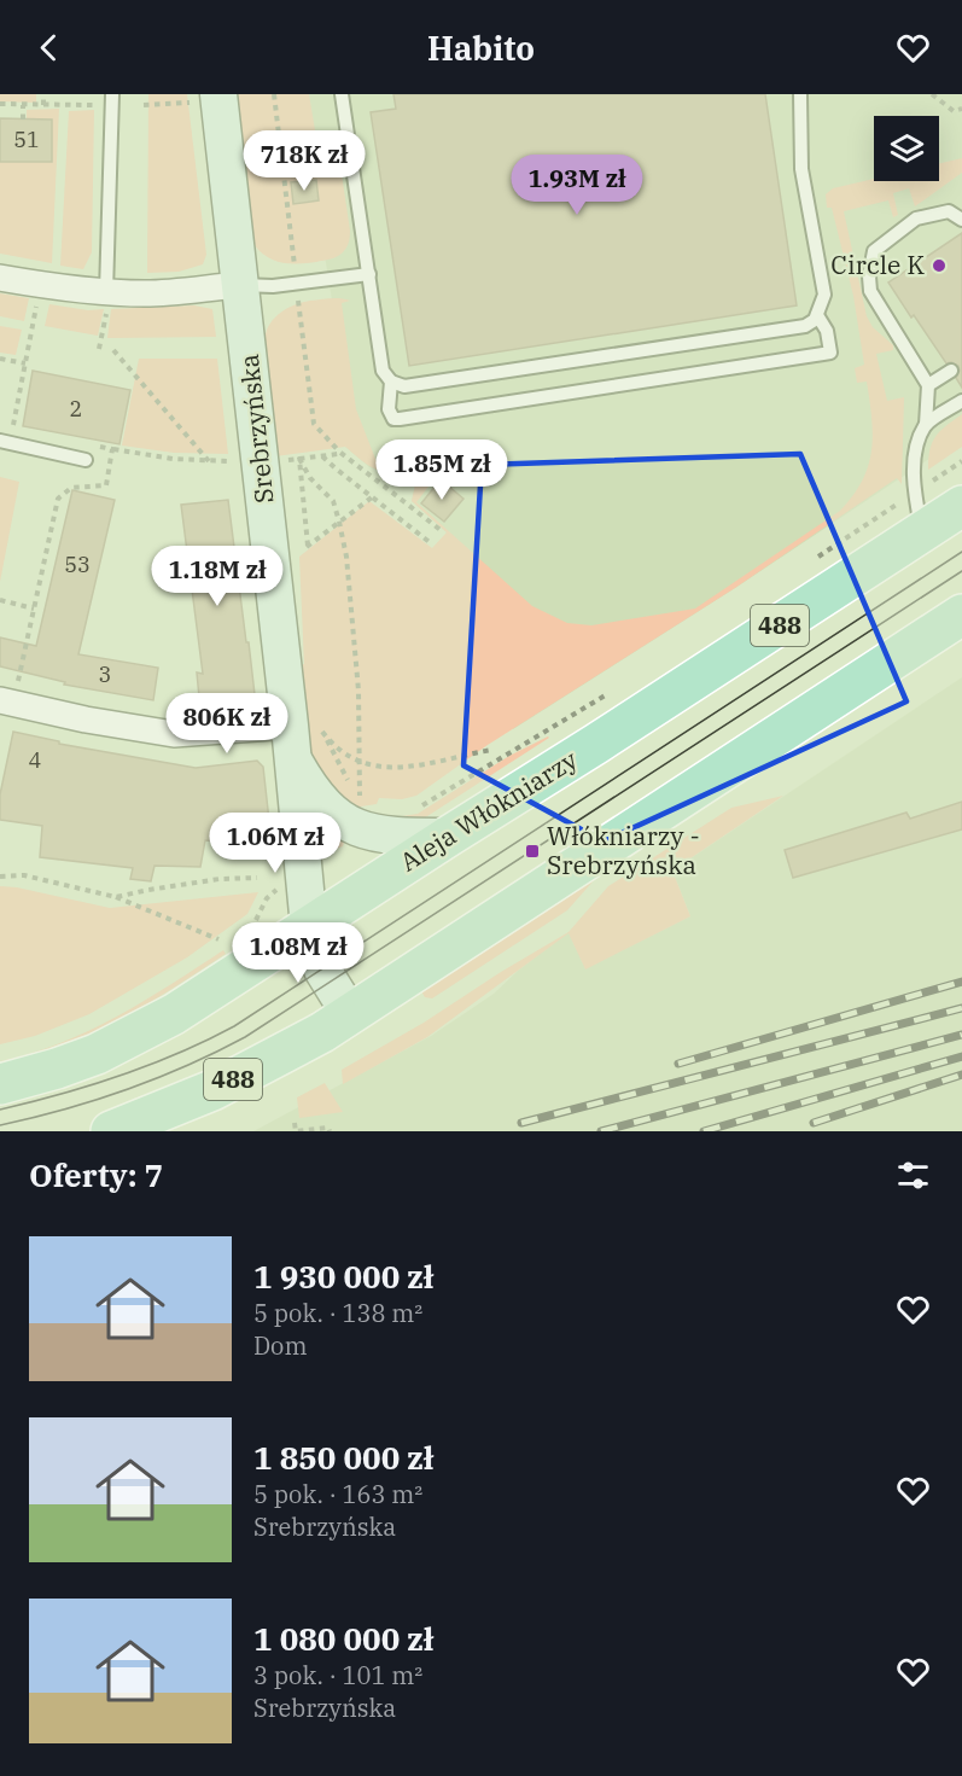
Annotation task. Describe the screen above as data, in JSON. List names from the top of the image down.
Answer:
{
  "streets": {
    "main road": ["Srebrzyńska", "488", "Aleja Włókniarzy"]
  },
  "crossings": [
    ["Srebrzyńska", "488"],
    ["Srebrzyńska", "Aleja Włókniarzy"]
  ],
  "places": {
    "other": ["Circle K"],
    "transit": ["Włókniarzy - Srebrzyńska"]
  },
  "house_numbers": [
    "51",
    "2",
    "53",
    "3",
    "4"
  ],
  "page": {
    "header": "Habito",
    "price": [
      "718K zł",
      "1.93M zł",
      "1.85M zł",
      "1.18M zł",
      "806K zł",
      "1.06M zł",
      "1.08M zł"
    ],
    "heading": "Oferty: 7",
    "list": [
      {
        "name": "1 930 000 zł",
        "note": "5 pok. · 138 m² · Dom"
      },
      {
        "name": "1 850 000 zł",
        "note": "5 pok. · 163 m² · Srebrzyńska"
      },
      {
        "name": "1 080 000 zł",
        "note": "3 pok. · 101 m² · Srebrzyńska"
      }
    ]
  }
}
